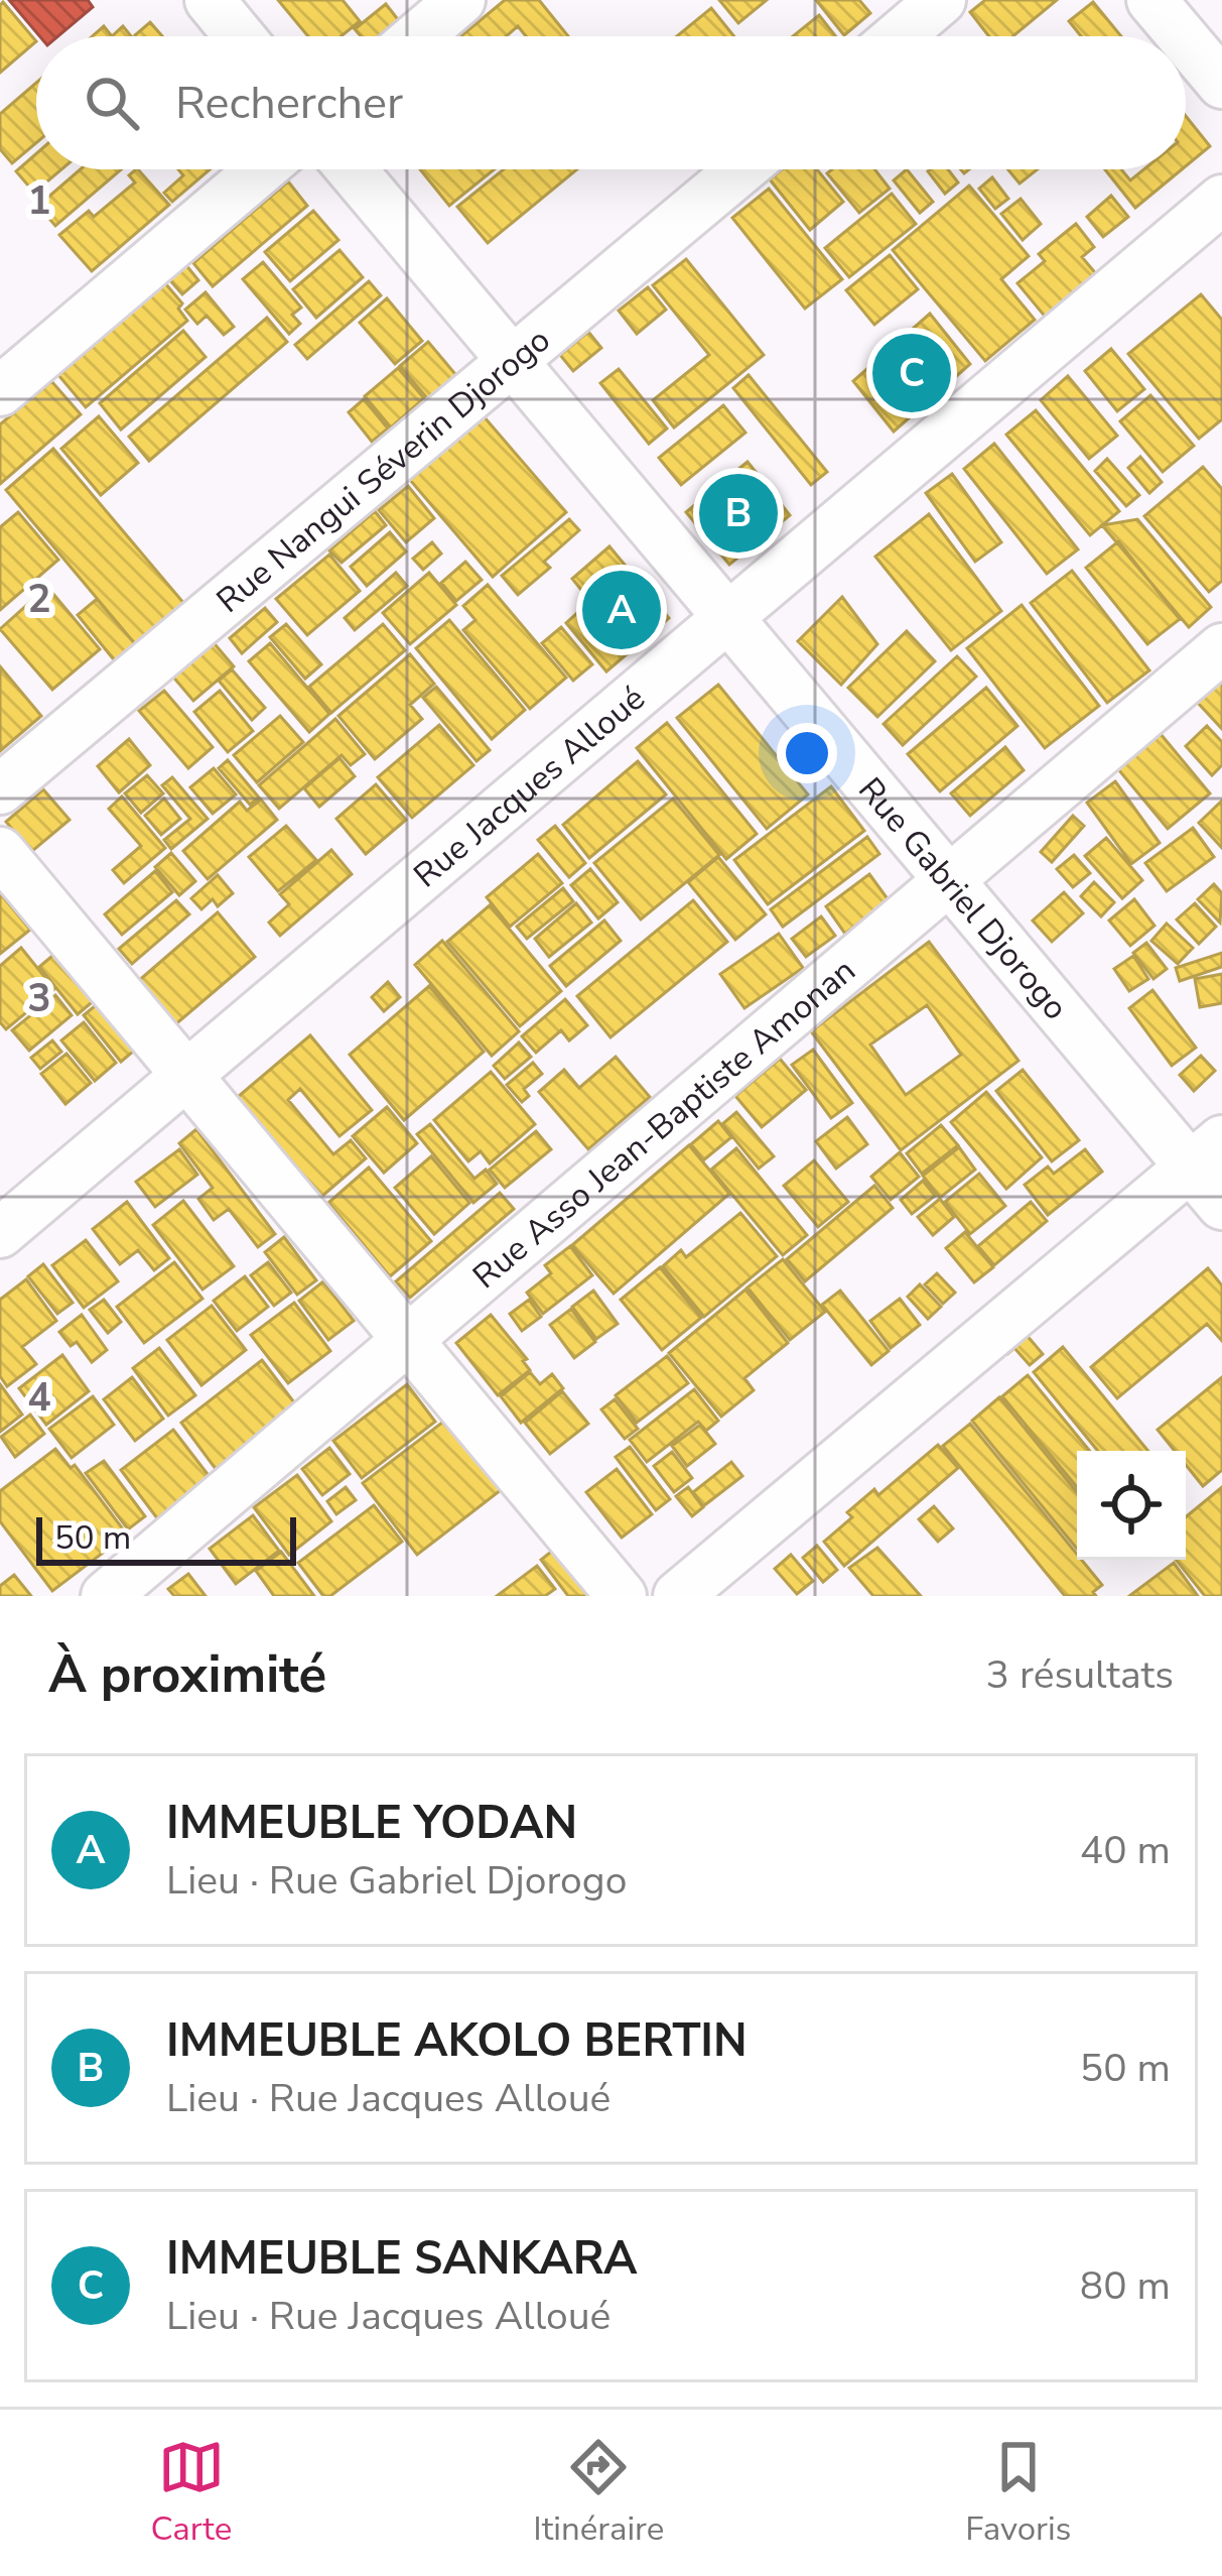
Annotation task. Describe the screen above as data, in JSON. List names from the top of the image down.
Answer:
{
  "streets": {
    "street": [
      "Rue Nangui Séverin Djorogo",
      "Rue Jacques Alloué",
      "Rue Gabriel Djorogo",
      "Rue Asso Jean-Baptiste Amonan"
    ]
  },
  "crossings": [
    ["Rue Nangui Séverin Djorogo", "Rue Gabriel Djorogo"],
    ["Rue Jacques Alloué", "Rue Gabriel Djorogo"],
    ["Rue Gabriel Djorogo", "Rue Asso Jean-Baptiste Amonan"]
  ],
  "scale_bar": "50 m",
  "page": {
    "search": "Rechercher",
    "pins": ["C", "B", "A"],
    "scale": "50 m",
    "heading": ["À proximité", "3 résultats"],
    "list": [
      {
        "mark": "A",
        "name": "IMMEUBLE YODAN",
        "note": "Lieu · Rue Gabriel Djorogo",
        "value": "40 m"
      },
      {
        "mark": "B",
        "name": "IMMEUBLE AKOLO BERTIN",
        "note": "Lieu · Rue Jacques Alloué",
        "value": "50 m"
      },
      {
        "mark": "C",
        "name": "IMMEUBLE SANKARA",
        "note": "Lieu · Rue Jacques Alloué",
        "value": "80 m"
      }
    ],
    "nav": ["Carte", "Itinéraire", "Favoris"]
  },
  "grid": {
    "rows": [
      "1",
      "2",
      "3",
      "4"
    ]
  }
}
